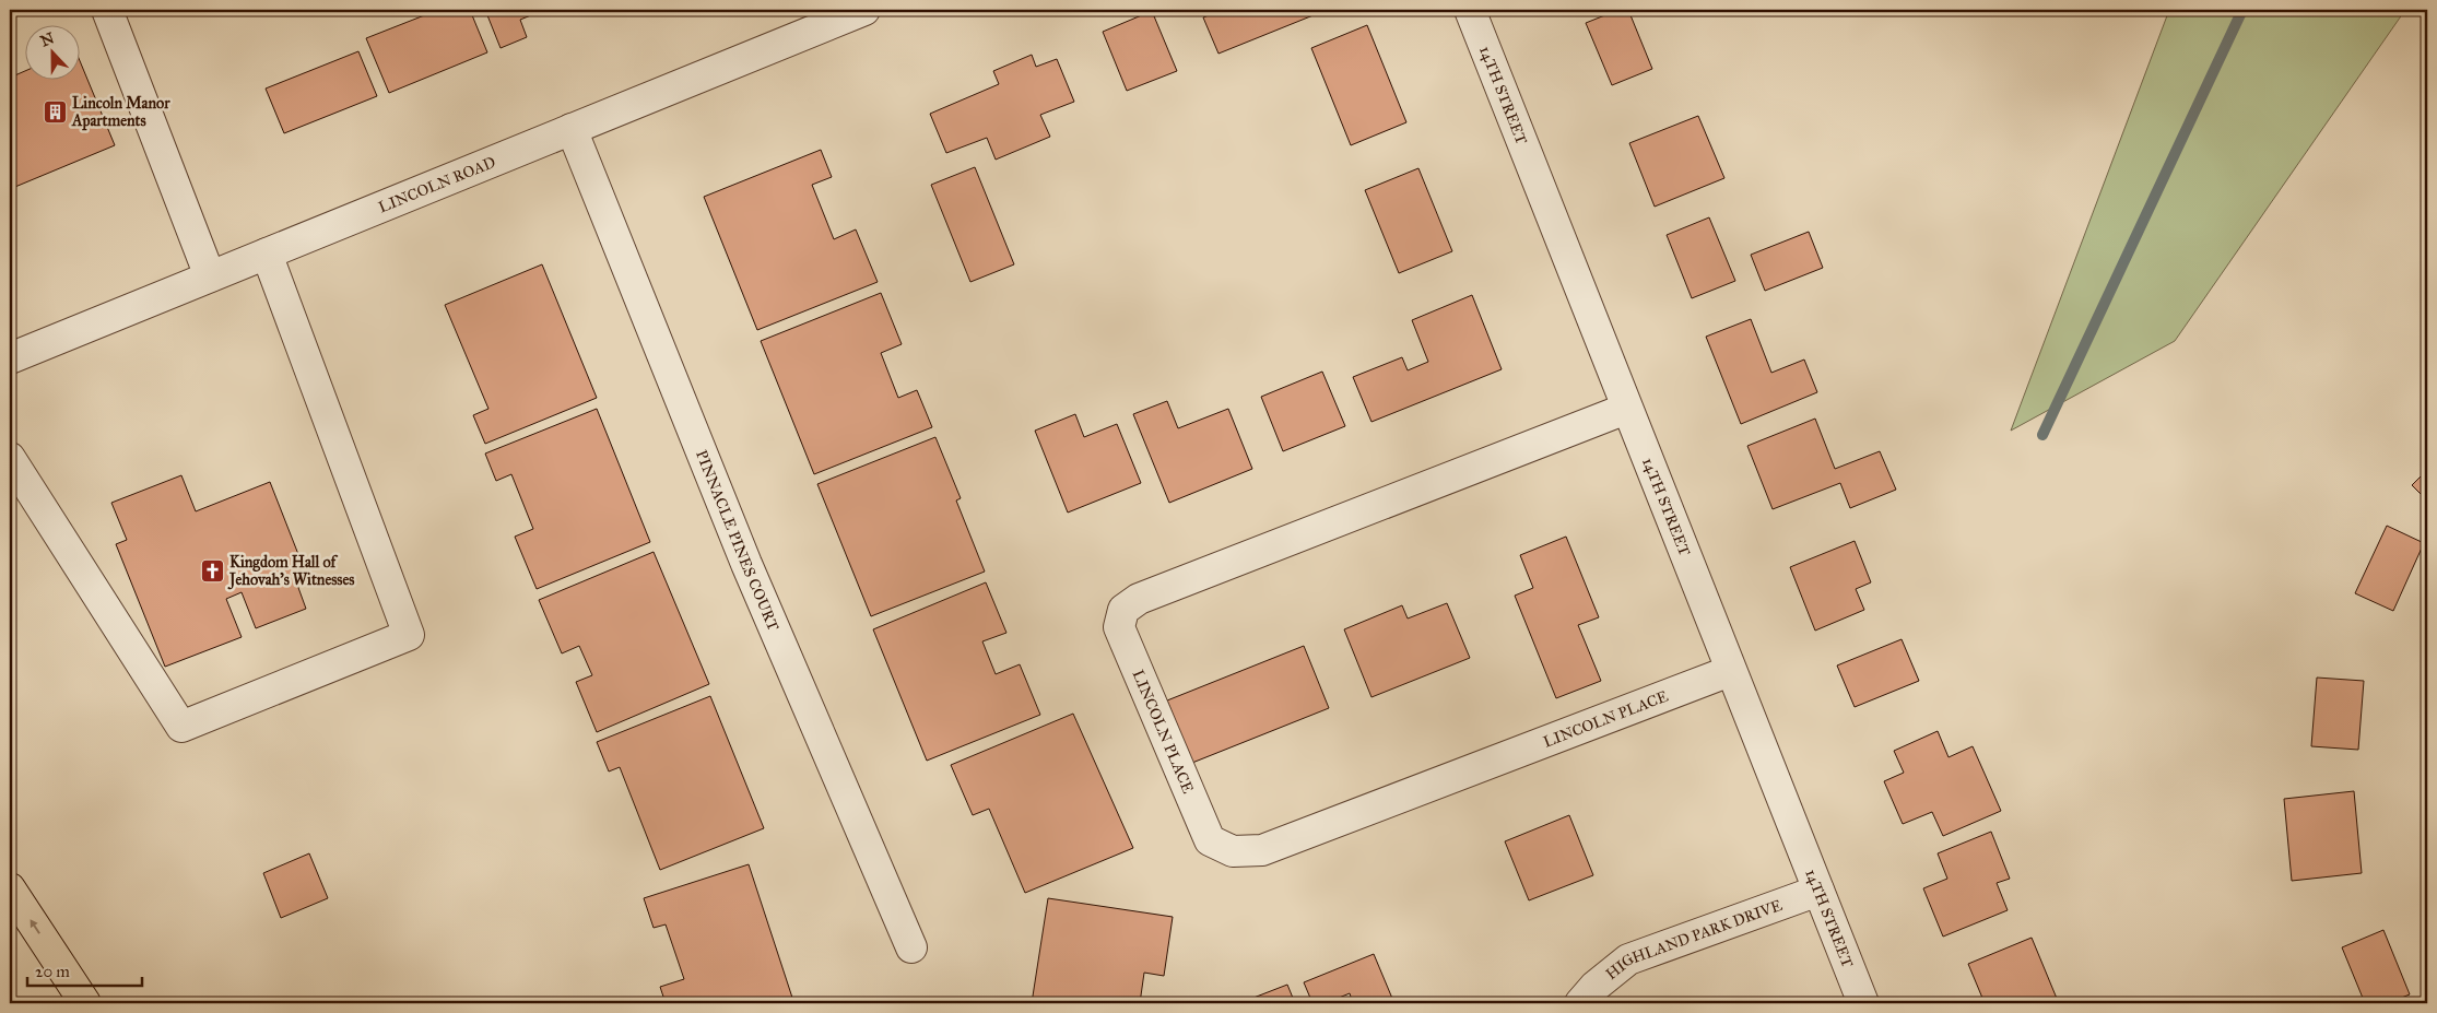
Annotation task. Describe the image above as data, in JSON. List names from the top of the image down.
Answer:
{
  "streets": {
    "street": [
      "14TH STREET",
      "LINCOLN ROAD",
      "PINNACLE PINES COURT",
      "LINCOLN PLACE",
      "HIGHLAND PARK DRIVE"
    ]
  },
  "crossings": [
    ["14TH STREET", "LINCOLN PLACE"],
    ["14TH STREET", "HIGHLAND PARK DRIVE"],
    ["LINCOLN ROAD", "PINNACLE PINES COURT"]
  ],
  "places": {
    "building": ["Lincoln Manor Apartments"],
    "church": ["Kingdom Hall of Jehovah's Witnesses"]
  },
  "scale_bar": "20 m",
  "north": "top"
}
